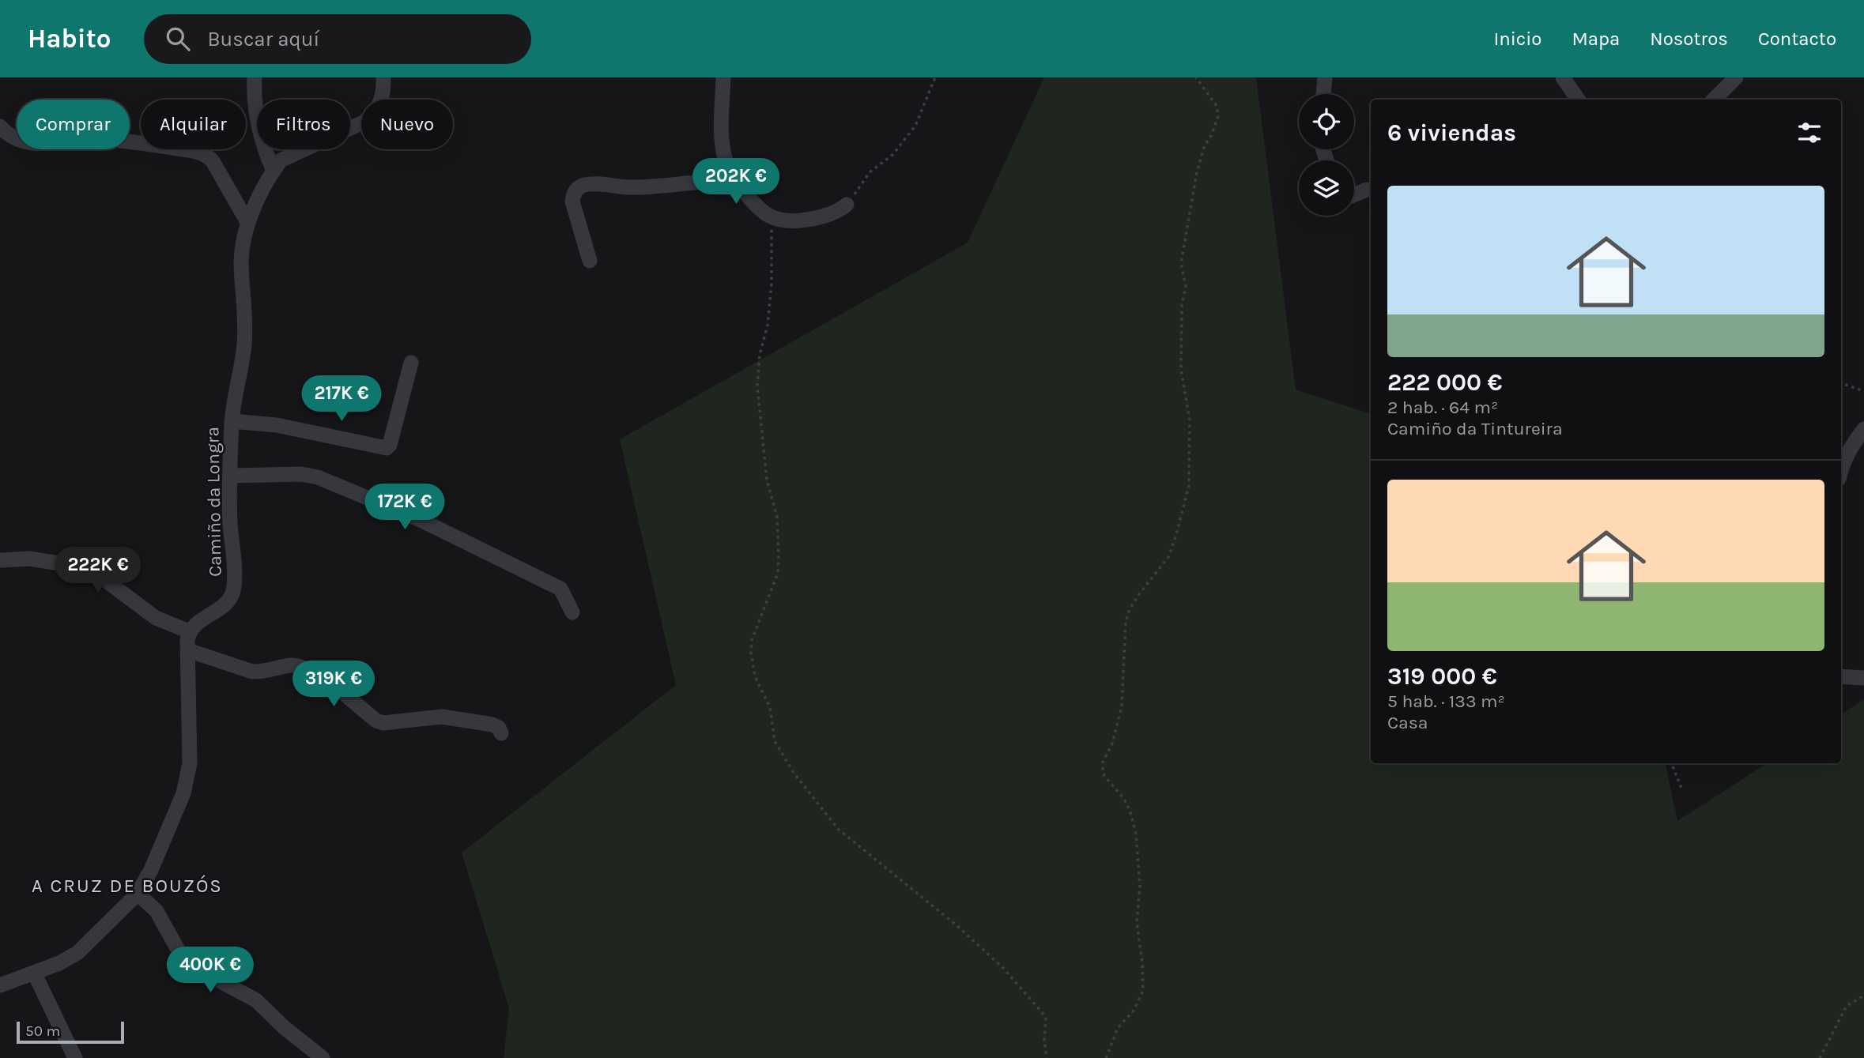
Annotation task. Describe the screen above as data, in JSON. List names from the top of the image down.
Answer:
{
  "streets": {
    "street": ["Camiño da Longra"]
  },
  "districts": ["A CRUZ DE BOUZÓS"],
  "scale_bar": "50 m",
  "page": {
    "header": "Habito",
    "search": "Buscar aquí",
    "nav": [
      "Inicio",
      "Mapa",
      "Nosotros",
      "Contacto"
    ],
    "chip": [
      "Comprar",
      "Alquilar",
      "Filtros",
      "Nuevo"
    ],
    "heading": "6 viviendas",
    "price": [
      "202K €",
      "217K €",
      "172K €",
      "222K €",
      "319K €",
      "400K €"
    ],
    "list": [
      {
        "name": "222 000 €",
        "note": "2 hab. · 64 m² · Camiño da Tintureira"
      },
      {
        "name": "319 000 €",
        "note": "5 hab. · 133 m² · Casa"
      }
    ],
    "scale": "50 m"
  }
}
